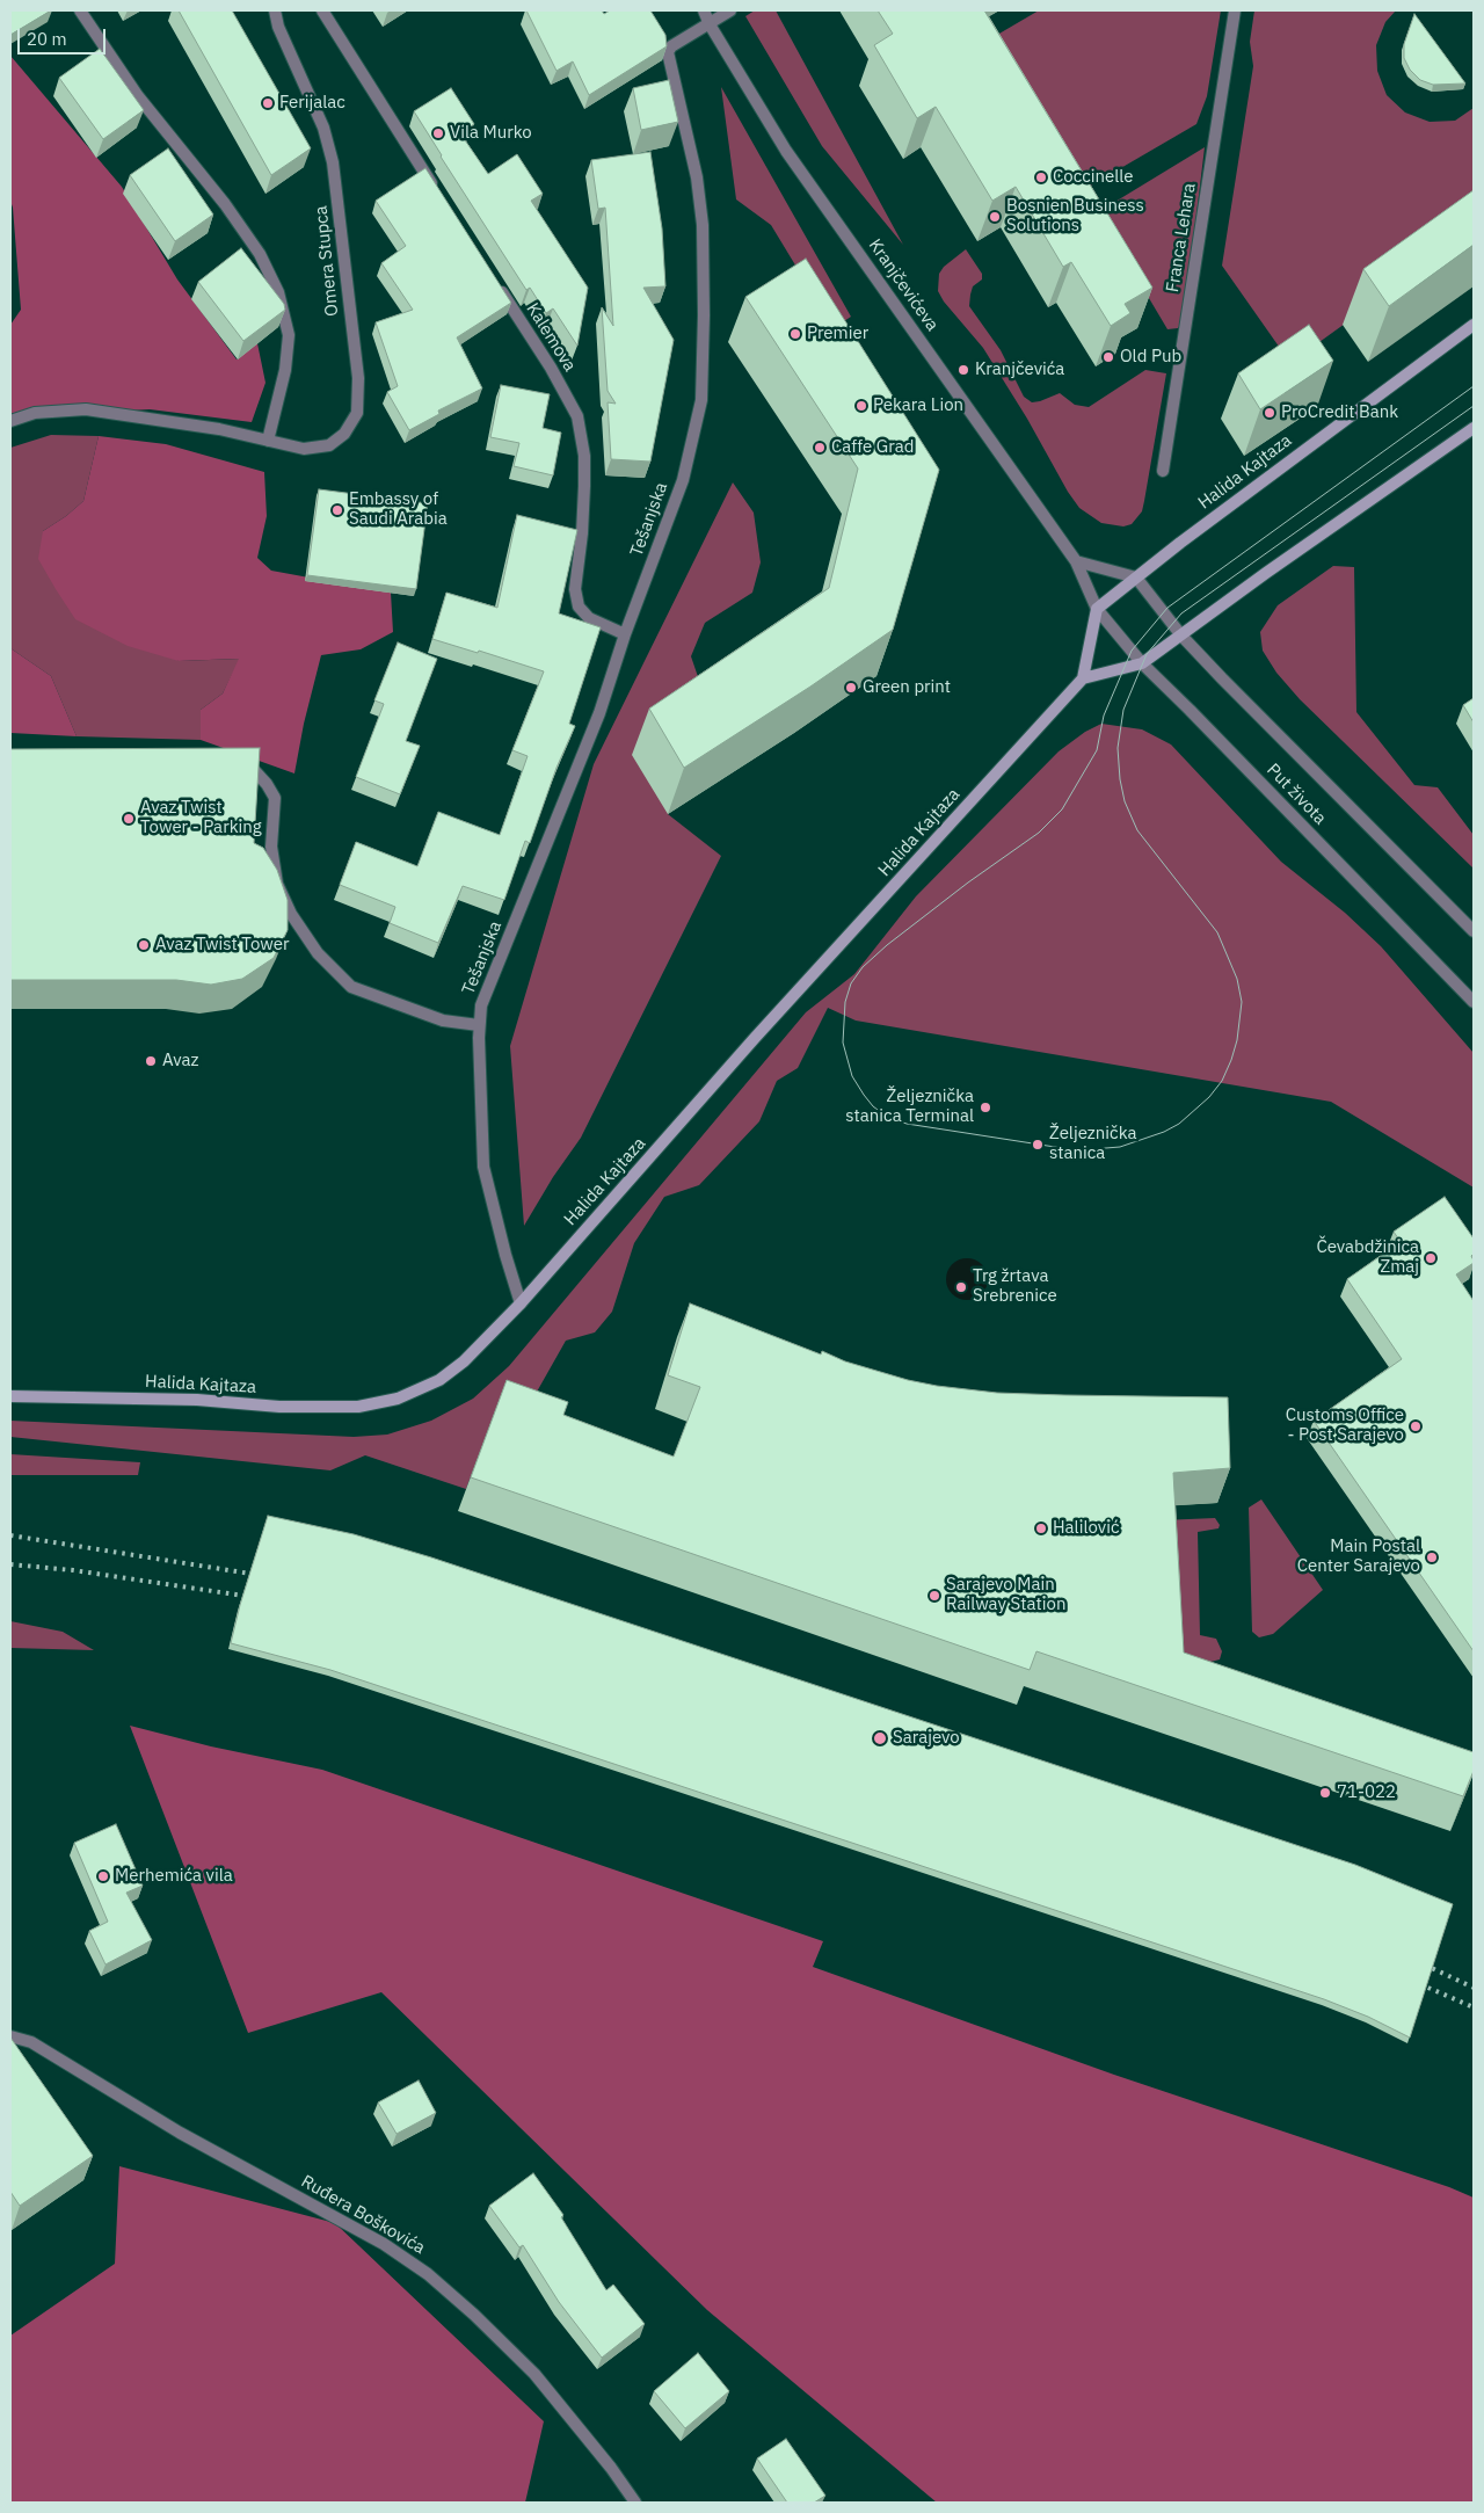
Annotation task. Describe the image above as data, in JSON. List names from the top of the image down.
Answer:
{
  "streets": {
    "main road": ["Halida Kajtaza"],
    "street": [
      "Franca Lehara",
      "Omera Stupca",
      "Kranjčevićeva",
      "Kalemova",
      "Tešanjska",
      "Put života",
      "Ruđera Boškovića"
    ]
  },
  "crossings": [
    ["Kranjčevićeva", "Halida Kajtaza"],
    ["Kranjčevićeva", "Tešanjska"],
    ["Kranjčevićeva", "Put života"],
    ["Kalemova", "Tešanjska"],
    ["Halida Kajtaza", "Tešanjska"],
    ["Halida Kajtaza", "Put života"]
  ],
  "places": [
    "Ferijalac",
    "Vila Murko",
    "Coccinelle",
    "Bosnien Business Solutions",
    "Premier",
    "Old Pub",
    "Kranjčevića",
    "Pekara Lion",
    "ProCredit Bank",
    "Caffe Grad",
    "Embassy of Saudi Arabia",
    "Green print",
    "Avaz Twist Tower - Parking",
    "Avaz Twist Tower",
    "Avaz",
    "Željeznička stanica Terminal",
    "Željeznička stanica",
    "Čevabdžinica Zmaj",
    "Trg žrtava Srebrenice",
    "Customs Office - Post Sarajevo",
    "Halilović",
    "Main Postal Center Sarajevo",
    "Sarajevo Main Railway Station",
    "Sarajevo",
    "71-022",
    "Merhemića vila"
  ],
  "scale_bar": "20 m"
}
